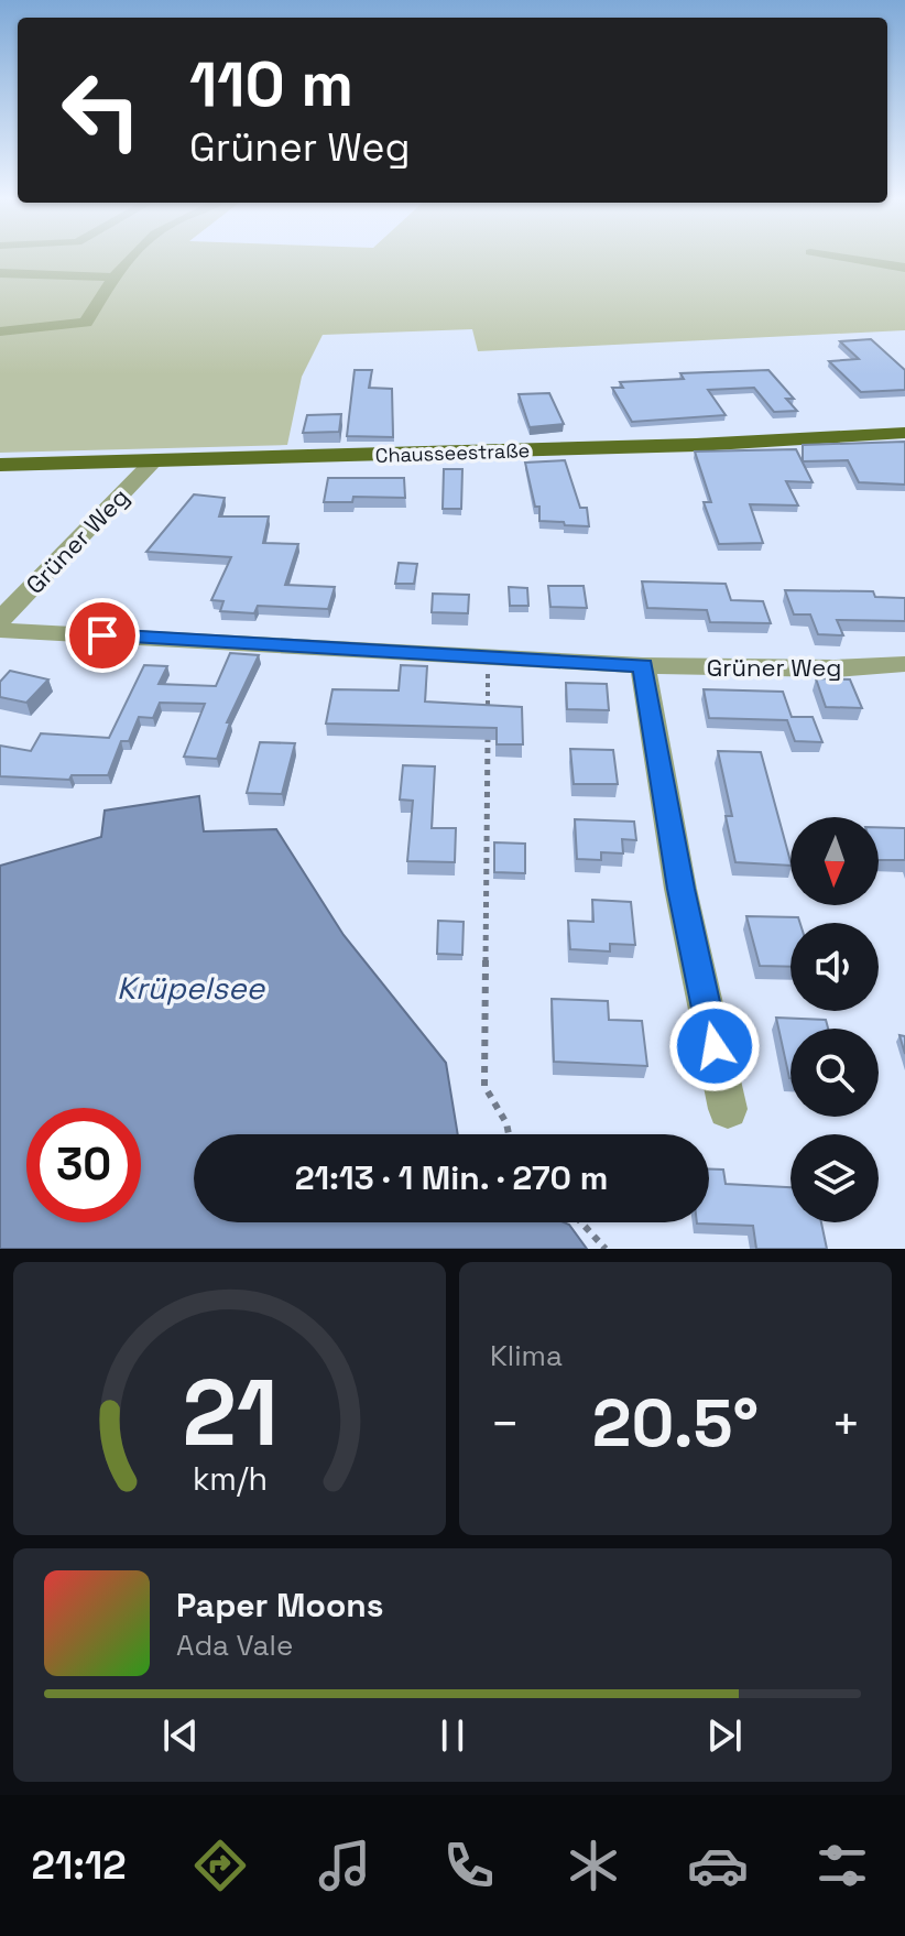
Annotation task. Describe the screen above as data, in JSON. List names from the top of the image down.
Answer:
{
  "streets": {
    "main road": ["Chausseestraße"],
    "street": ["Grüner Weg"]
  },
  "crossings": [
    ["Chausseestraße", "Grüner Weg"]
  ],
  "water": ["Krüpelsee"],
  "north": "bottom",
  "page": {
    "turn": ["110 m", "Grüner Weg"],
    "limit": "30",
    "trip": "21:13 · 1 Min. · 270 m",
    "tile": "Klima",
    "heat": ["−", "20.5°", "+"],
    "song": ["Paper Moons", "Ada Vale"],
    "tabs": "21:12",
    "gauge": ["21", "km/h"]
  }
}
